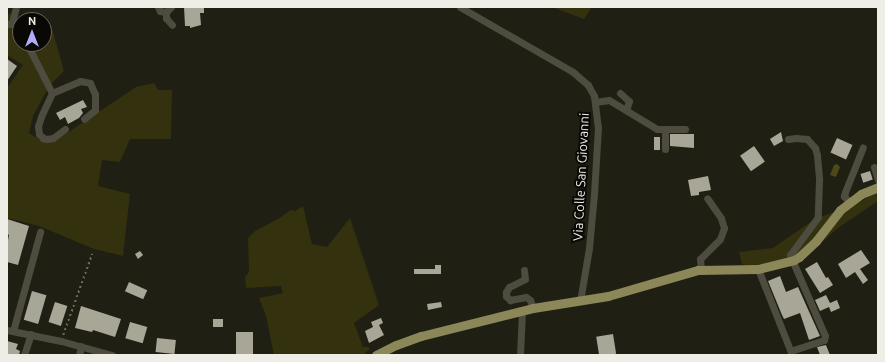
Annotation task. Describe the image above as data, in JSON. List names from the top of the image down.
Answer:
{
  "streets": {
    "street": ["Via Colle San Giovanni"]
  },
  "north": "top"
}
